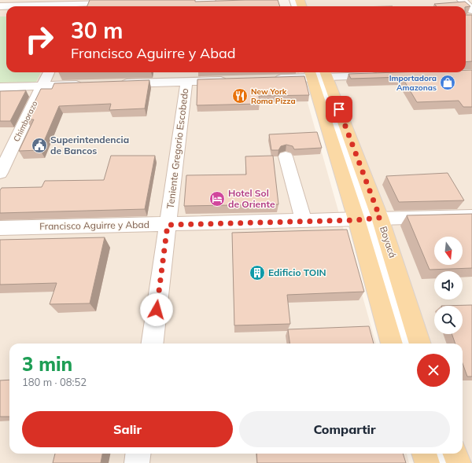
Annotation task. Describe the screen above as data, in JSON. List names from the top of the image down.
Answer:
{
  "streets": {
    "main road": ["Boyacá"],
    "street": ["Chimborazo", "Teniente Gregorio Escobedo", "Francisco Aguirre y Abad"]
  },
  "crossings": [
    ["Teniente Gregorio Escobedo", "Francisco Aguirre y Abad"],
    ["Francisco Aguirre y Abad", "Boyacá"]
  ],
  "places": {
    "shop": ["Importadora Amazonas"],
    "restaurant": ["New York Roma Pizza"],
    "public building": ["Superintendencia de Bancos"],
    "hotel": ["Hotel Sol de Oriente"],
    "building": ["Edificio TOIN"]
  },
  "north": "bottom",
  "page": {
    "turn": ["30 m", "Francisco Aguirre y Abad"],
    "heading": ["3 min", "180 m · 08:52"],
    "buttons": ["Salir", "Compartir"]
  }
}
